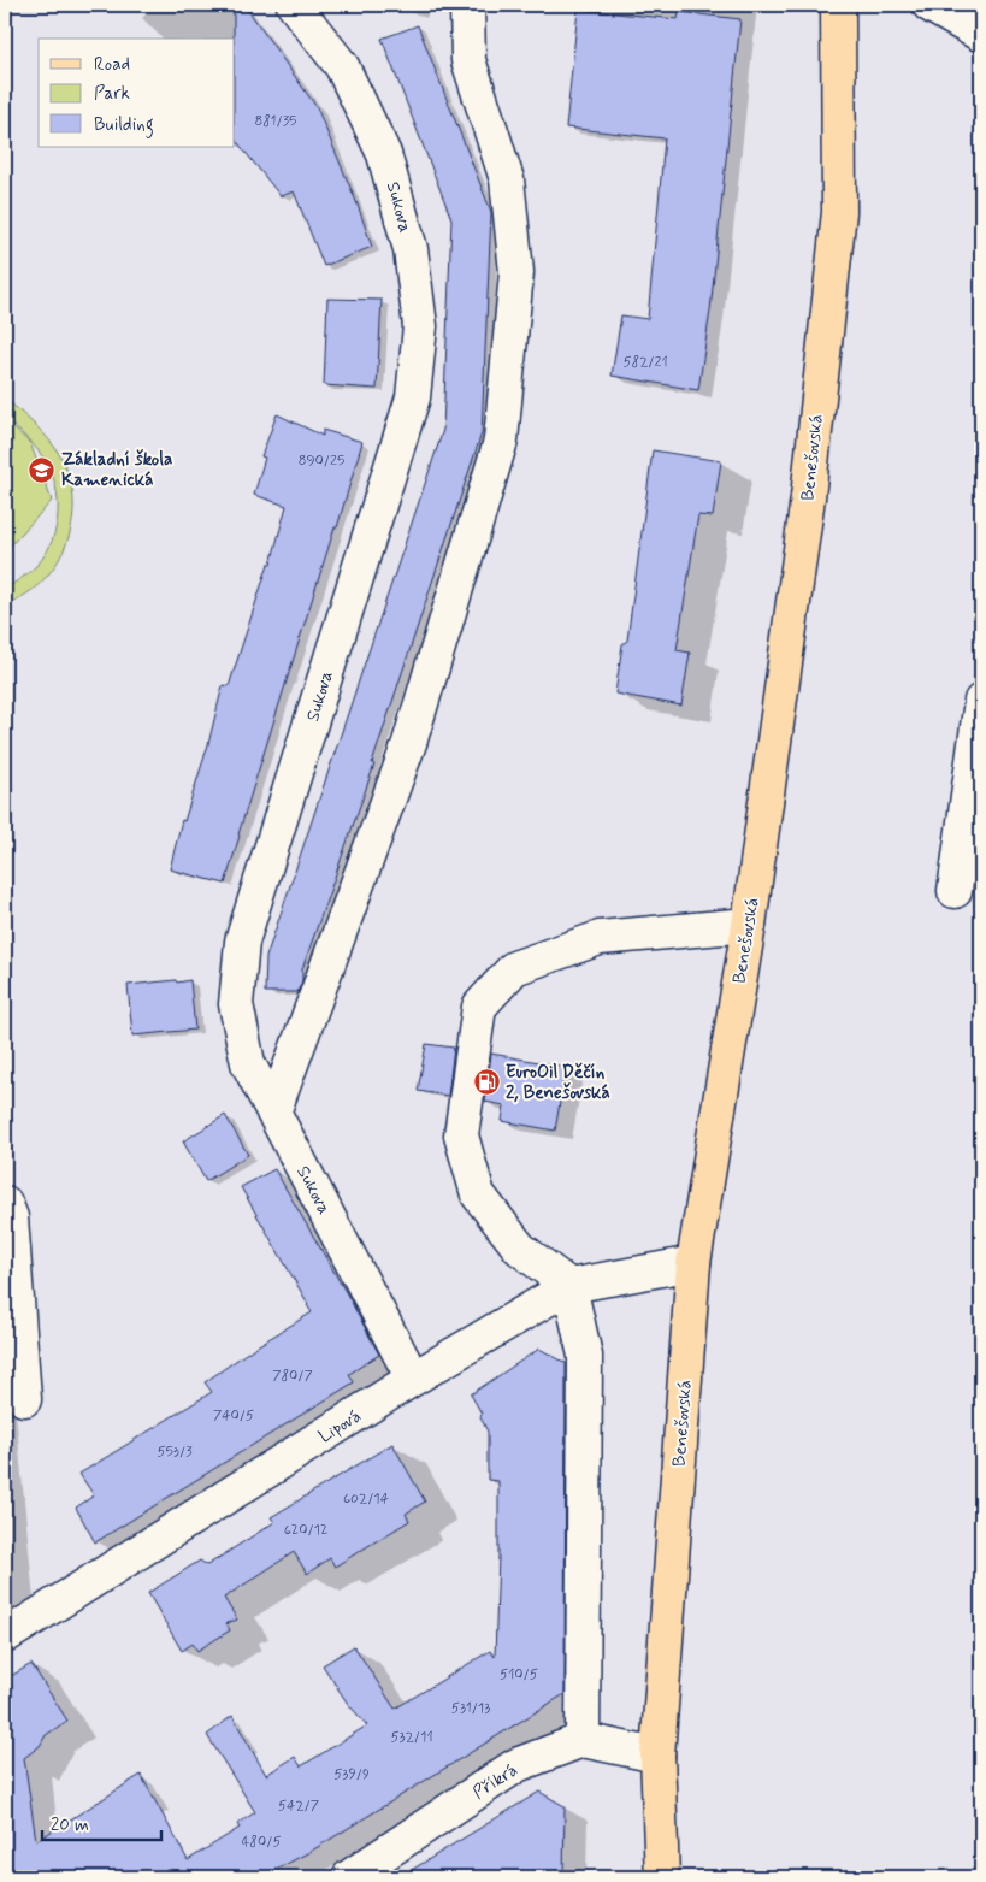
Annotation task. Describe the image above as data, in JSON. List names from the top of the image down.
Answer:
{
  "streets": {
    "main road": ["Benešovská"],
    "street": ["Sukova", "Lipová", "Příkrá"]
  },
  "crossings": [
    ["Sukova", "Lipová"],
    ["Benešovská", "Lipová"]
  ],
  "places": {
    "school or university": ["Základní škola Kamenická"],
    "fuel station": ["EuroOil Děčín 2, Benešovská"]
  },
  "house_numbers": [
    "881/35",
    "582/21",
    "890/25",
    "780/7",
    "740/5",
    "553/3",
    "602/14",
    "620/12",
    "510/5",
    "531/13",
    "532/11",
    "539/9",
    "542/7",
    "480/5"
  ],
  "legend": ["Road", "Park", "Building"],
  "scale_bar": "20 m"
}
